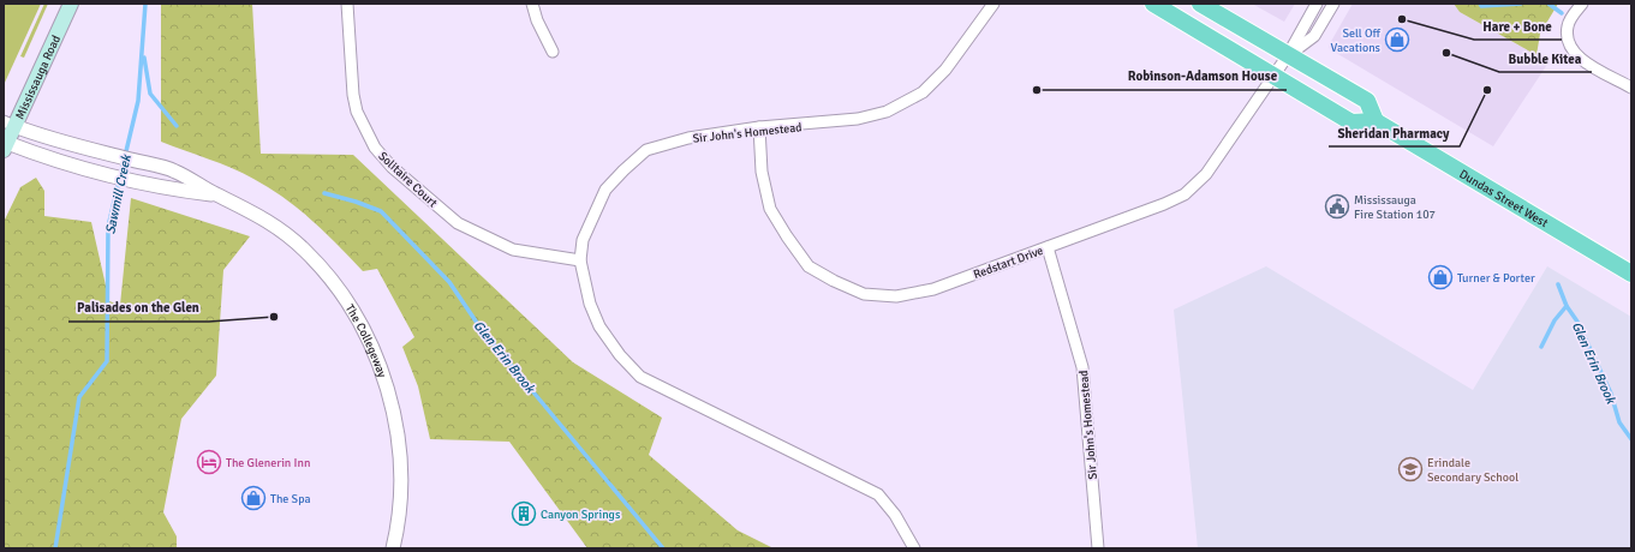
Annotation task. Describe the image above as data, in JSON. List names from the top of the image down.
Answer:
{
  "streets": {
    "main road": ["Mississauga Road", "Dundas Street West"],
    "street": [
      "Sir John's Homestead",
      "Solitaire Court",
      "Redstart Drive",
      "The Collegeway"
    ]
  },
  "crossings": [
    ["Mississauga Road", "The Collegeway"],
    ["Sir John's Homestead", "Solitaire Court"],
    ["Sir John's Homestead", "Redstart Drive"]
  ],
  "water": ["Sawmill Creek", "Glen Erin Brook"],
  "places": {
    "other": [
      "Hare + Bone",
      "Bubble Kitea",
      "Robinson-Adamson House",
      "Sheridan Pharmacy",
      "Palisades on the Glen"
    ],
    "shop": ["Sell Off Vacations", "Turner & Porter", "The Spa"],
    "public building": ["Mississauga Fire Station 107"],
    "hotel": ["The Glenerin Inn"],
    "school or university": ["Erindale Secondary School"],
    "building": ["Canyon Springs"]
  }
}
